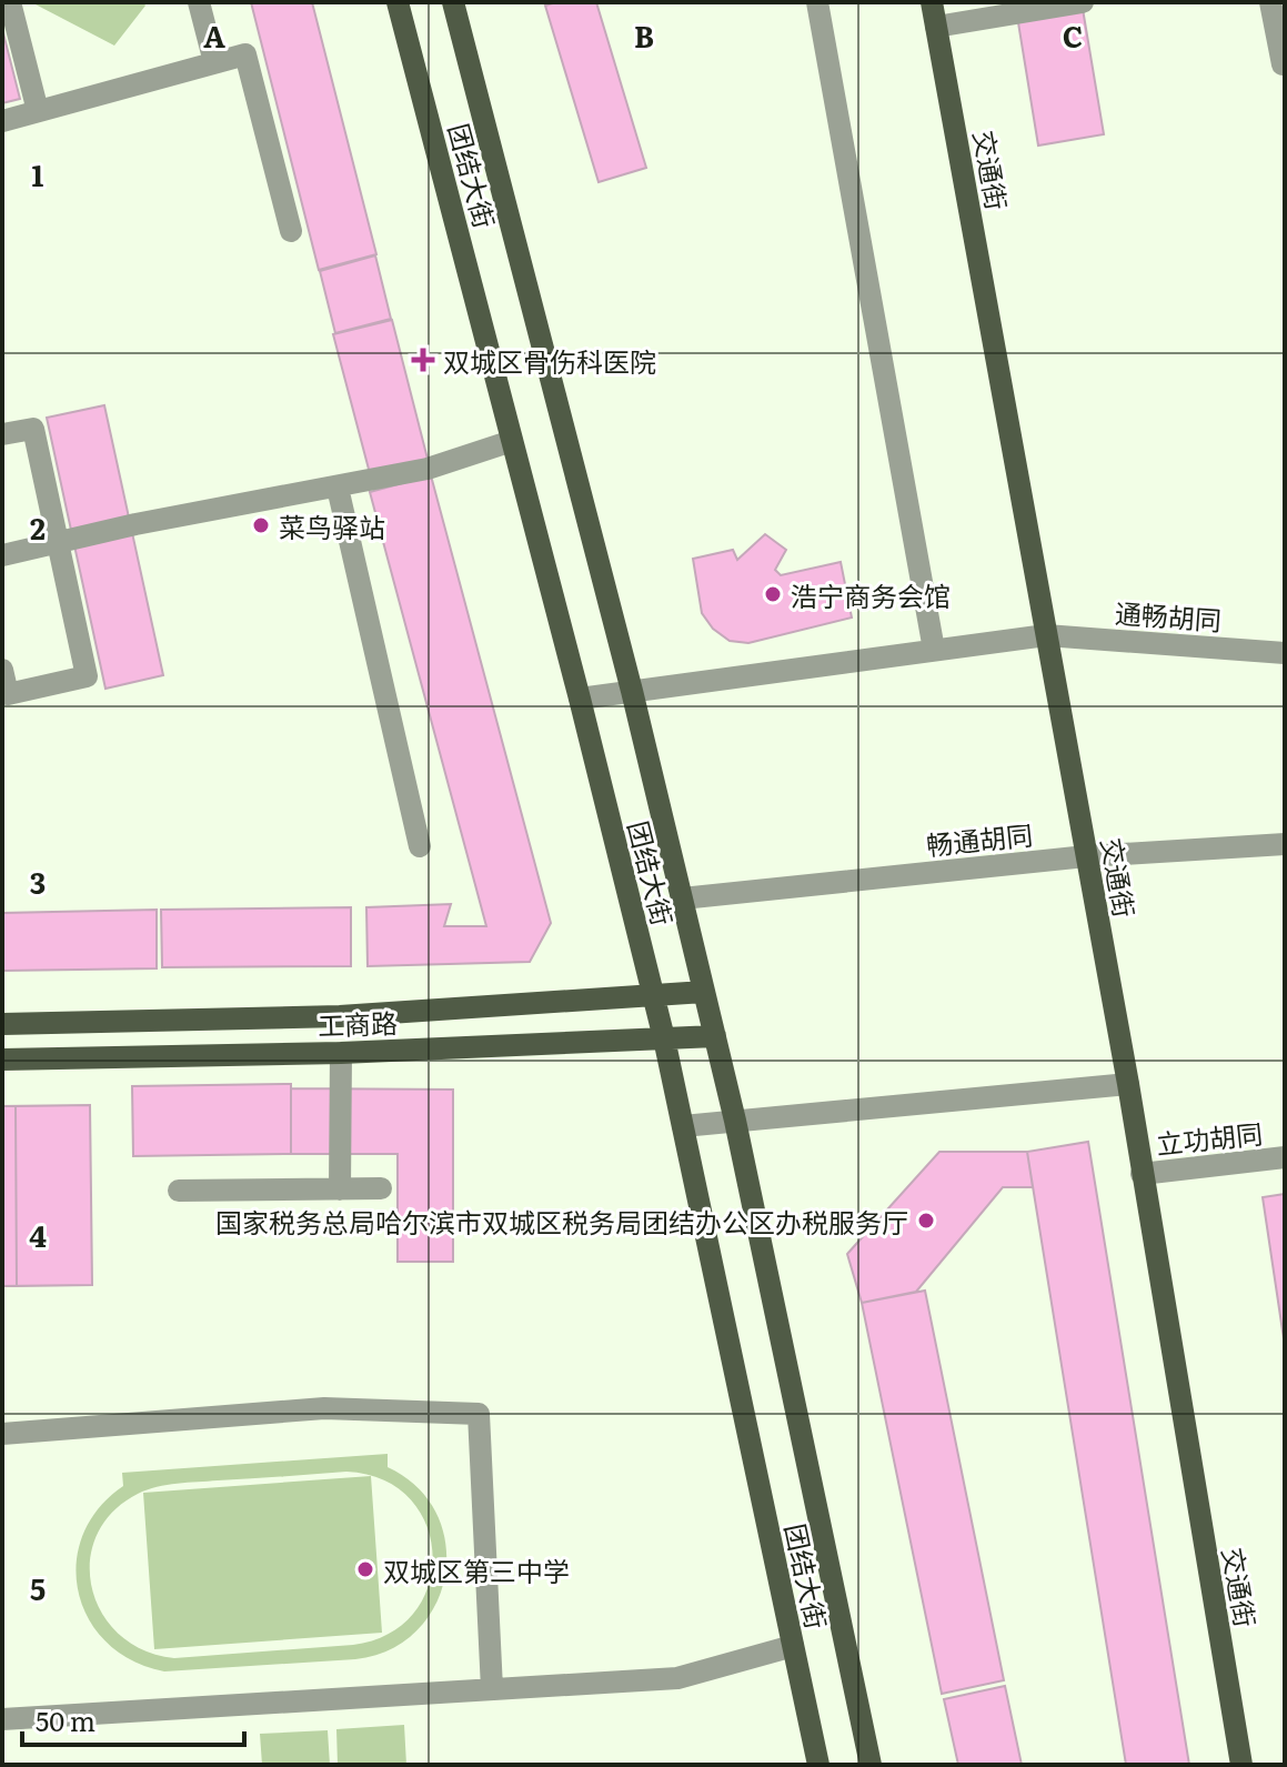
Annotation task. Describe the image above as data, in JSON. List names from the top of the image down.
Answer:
{
  "streets": {
    "main road": ["交通街", "团结大街", "工商路"],
    "street": ["通畅胡同", "畅通胡同", "立功胡同"]
  },
  "crossings": [
    ["交通街", "通畅胡同"],
    ["交通街", "畅通胡同"],
    ["交通街", "立功胡同"],
    ["团结大街", "通畅胡同"],
    ["团结大街", "畅通胡同"],
    ["团结大街", "工商路"]
  ],
  "places": {
    "health": ["双城区骨伤科医院"],
    "other": [
      "菜鸟驿站",
      "浩宁商务会馆",
      "国家税务总局哈尔滨市双城区税务局团结办公区办税服务厅",
      "双城区第三中学"
    ]
  },
  "scale_bar": "50 m",
  "grid": {
    "columns": ["A", "B", "C"],
    "rows": [
      "1",
      "2",
      "3",
      "4",
      "5"
    ]
  }
}
